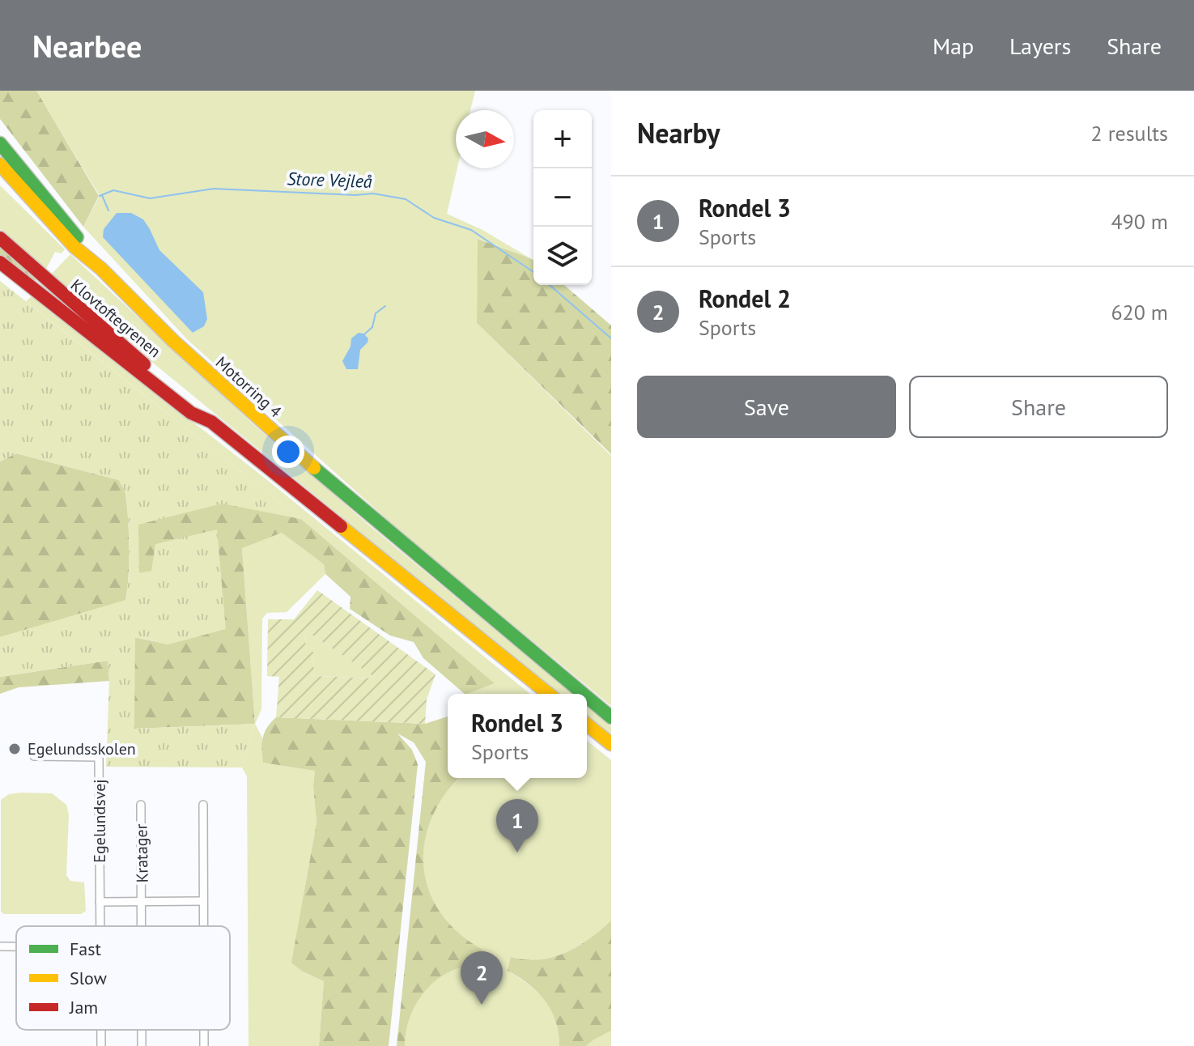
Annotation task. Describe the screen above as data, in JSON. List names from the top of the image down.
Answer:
{
  "streets": {
    "highway": ["Klovtoftegrenen", "Motorring 4"],
    "street": ["Egelundsvej", "Kratager"]
  },
  "crossings": [
    ["Klovtoftegrenen", "Motorring 4"],
    ["Egelundsvej", "Kratager"]
  ],
  "water": ["Store Vejleå"],
  "places": ["Egelundsskolen"],
  "legend": ["Fast", "Slow", "Jam"],
  "north": "right",
  "page": {
    "header": "Nearbee",
    "nav": ["Map", "Layers", "Share"],
    "heading": ["Nearby", "2 results"],
    "map_buttons": ["+", "−"],
    "list": [
      {
        "mark": "1",
        "name": "Rondel 3",
        "note": "Sports",
        "value": "490 m"
      },
      {
        "mark": "2",
        "name": "Rondel 2",
        "note": "Sports",
        "value": "620 m"
      }
    ],
    "buttons": ["Save", "Share"],
    "popup": ["Rondel 3", "Sports"],
    "pins": ["1", "2"]
  }
}
